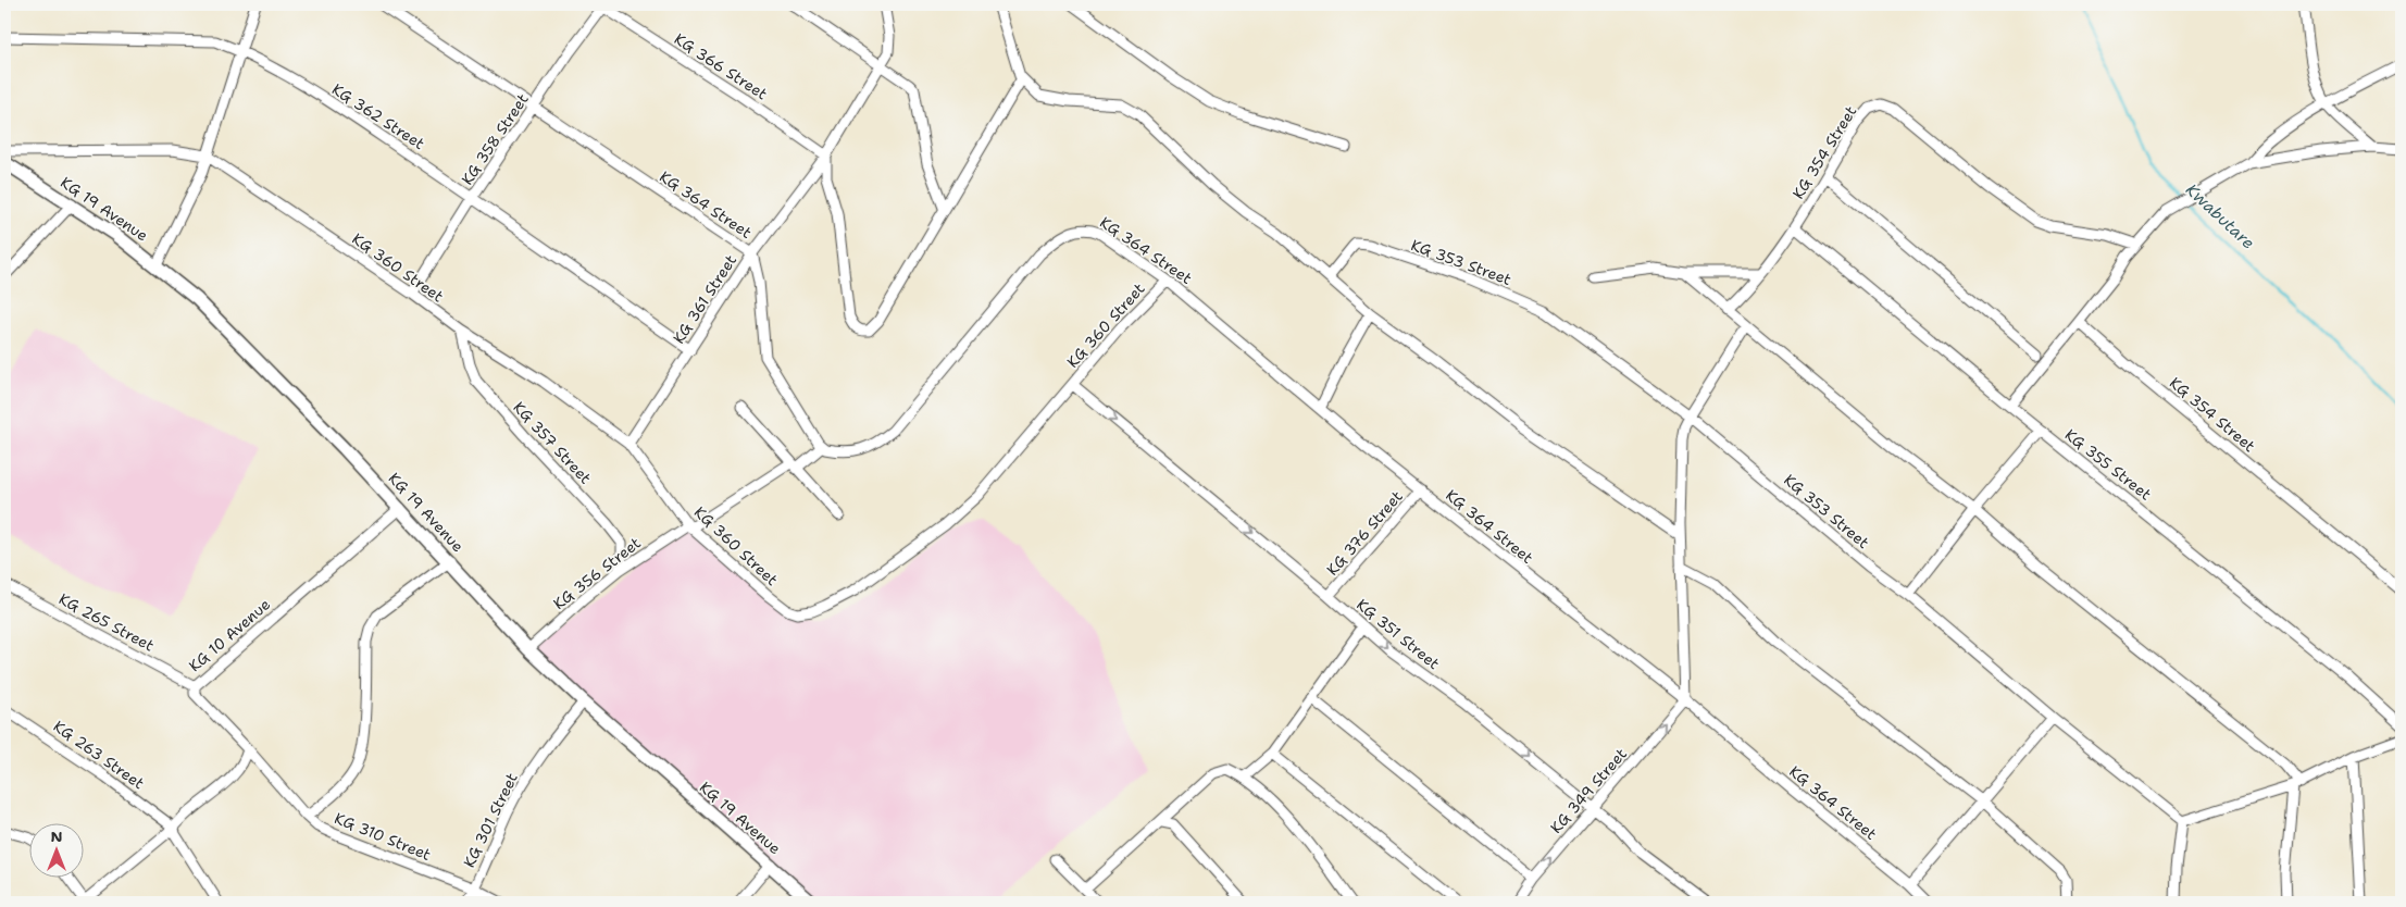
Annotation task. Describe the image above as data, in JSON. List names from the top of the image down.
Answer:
{
  "streets": {
    "main road": ["KG 19 Avenue"],
    "street": [
      "KG 366 Street",
      "KG 362 Street",
      "KG 358 Street",
      "KG 354 Street",
      "KG 364 Street",
      "KG 353 Street",
      "KG 360 Street",
      "KG 361 Street",
      "KG 357 Street",
      "KG 355 Street",
      "KG 376 Street",
      "KG 356 Street",
      "KG 265 Street",
      "KG 351 Street",
      "KG 10 Avenue",
      "KG 263 Street",
      "KG 349 Street",
      "KG 301 Street",
      "KG 310 Street"
    ]
  },
  "crossings": [
    ["KG 366 Street", "KG 358 Street"],
    ["KG 366 Street", "KG 361 Street"],
    ["KG 362 Street", "KG 358 Street"],
    ["KG 362 Street", "KG 361 Street"],
    ["KG 358 Street", "KG 364 Street"],
    ["KG 358 Street", "KG 360 Street"],
    ["KG 354 Street", "KG 355 Street"],
    ["KG 364 Street", "KG 360 Street"],
    ["KG 364 Street", "KG 361 Street"],
    ["KG 364 Street", "KG 376 Street"],
    ["KG 364 Street", "KG 356 Street"],
    ["KG 364 Street", "KG 349 Street"],
    ["KG 19 Avenue", "KG 356 Street"],
    ["KG 19 Avenue", "KG 10 Avenue"],
    ["KG 19 Avenue", "KG 301 Street"],
    ["KG 360 Street", "KG 361 Street"],
    ["KG 360 Street", "KG 357 Street"],
    ["KG 360 Street", "KG 356 Street"],
    ["KG 360 Street", "KG 351 Street"],
    ["KG 357 Street", "KG 356 Street"],
    ["KG 376 Street", "KG 351 Street"],
    ["KG 265 Street", "KG 10 Avenue"],
    ["KG 351 Street", "KG 349 Street"],
    ["KG 10 Avenue", "KG 310 Street"],
    ["KG 301 Street", "KG 310 Street"]
  ],
  "one_way": ["KG 351 Street", "KG 349 Street"],
  "water": ["Kwabutare"],
  "north": "top"
}
